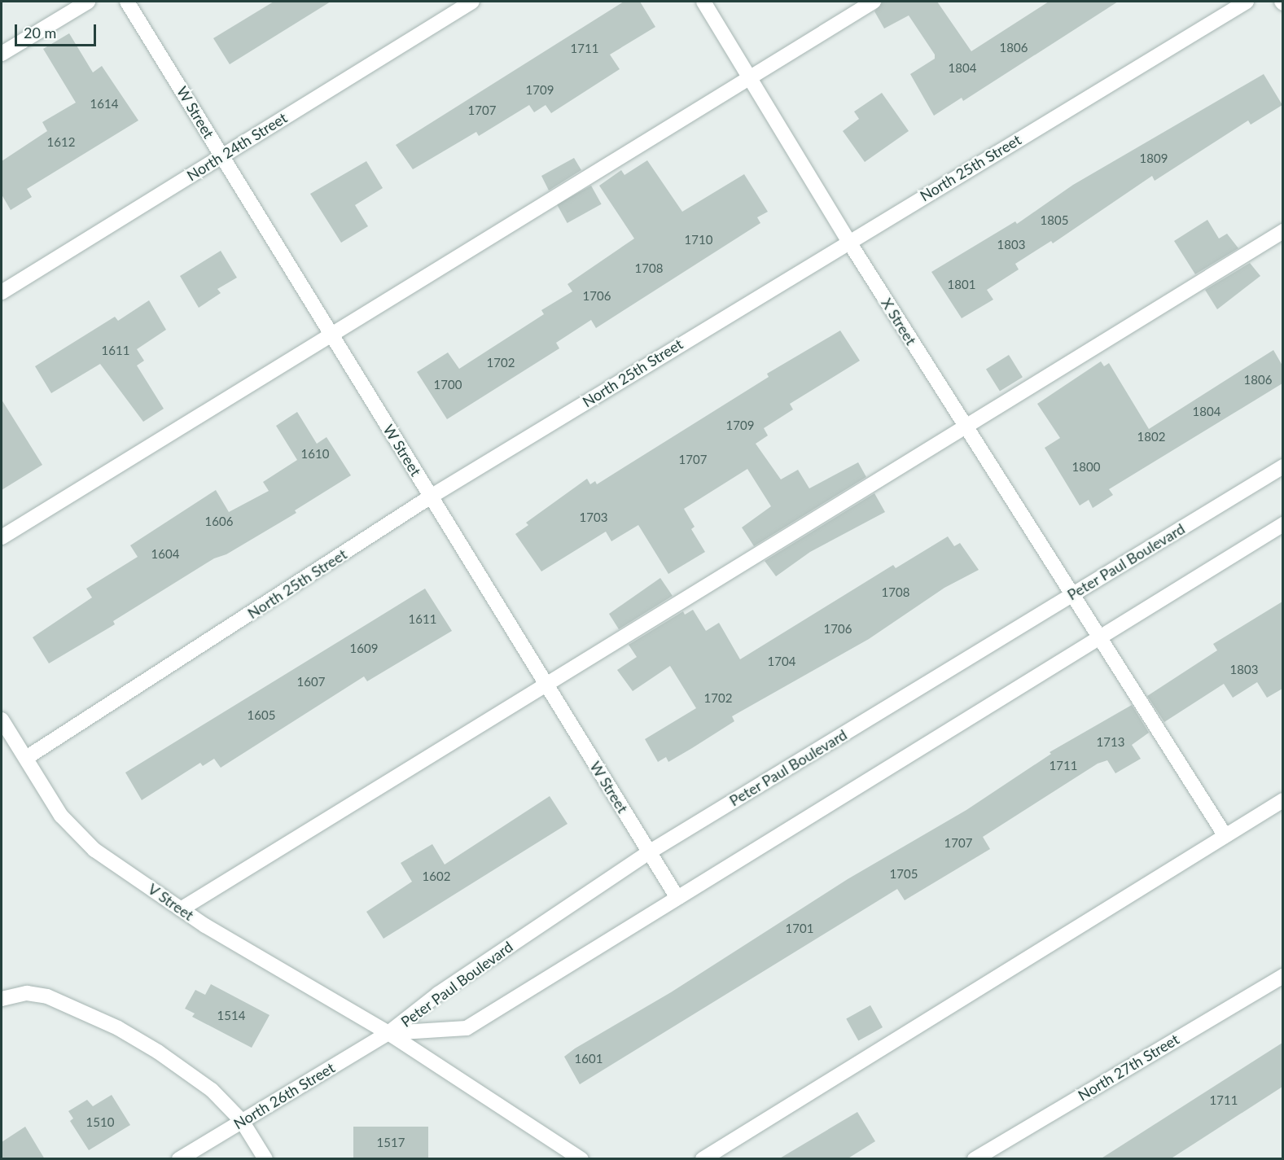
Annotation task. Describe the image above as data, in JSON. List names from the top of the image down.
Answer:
{
  "streets": {
    "street": [
      "W Street",
      "North 24th Street",
      "North 25th Street",
      "X Street",
      "Peter Paul Boulevard",
      "V Street",
      "North 27th Street",
      "North 26th Street"
    ]
  },
  "crossings": [
    ["W Street", "North 24th Street"],
    ["W Street", "North 25th Street"],
    ["W Street", "Peter Paul Boulevard"],
    ["North 25th Street", "X Street"],
    ["North 25th Street", "V Street"],
    ["X Street", "Peter Paul Boulevard"],
    ["Peter Paul Boulevard", "V Street"],
    ["Peter Paul Boulevard", "North 26th Street"],
    ["V Street", "North 26th Street"]
  ],
  "house_numbers": [
    "1806",
    "1711",
    "1804",
    "1709",
    "1614",
    "1707",
    "1612",
    "1809",
    "1805",
    "1710",
    "1803",
    "1708",
    "1801",
    "1706",
    "1611",
    "1702",
    "1806",
    "1700",
    "1804",
    "1709",
    "1802",
    "1610",
    "1707",
    "1800",
    "1703",
    "1606",
    "1604",
    "1708",
    "1611",
    "1706",
    "1609",
    "1704",
    "1803",
    "1607",
    "1702",
    "1605",
    "1713",
    "1711",
    "1707",
    "1705",
    "1602",
    "1701",
    "1514",
    "1601",
    "1711",
    "1510",
    "1517"
  ],
  "scale_bar": "20 m"
}
